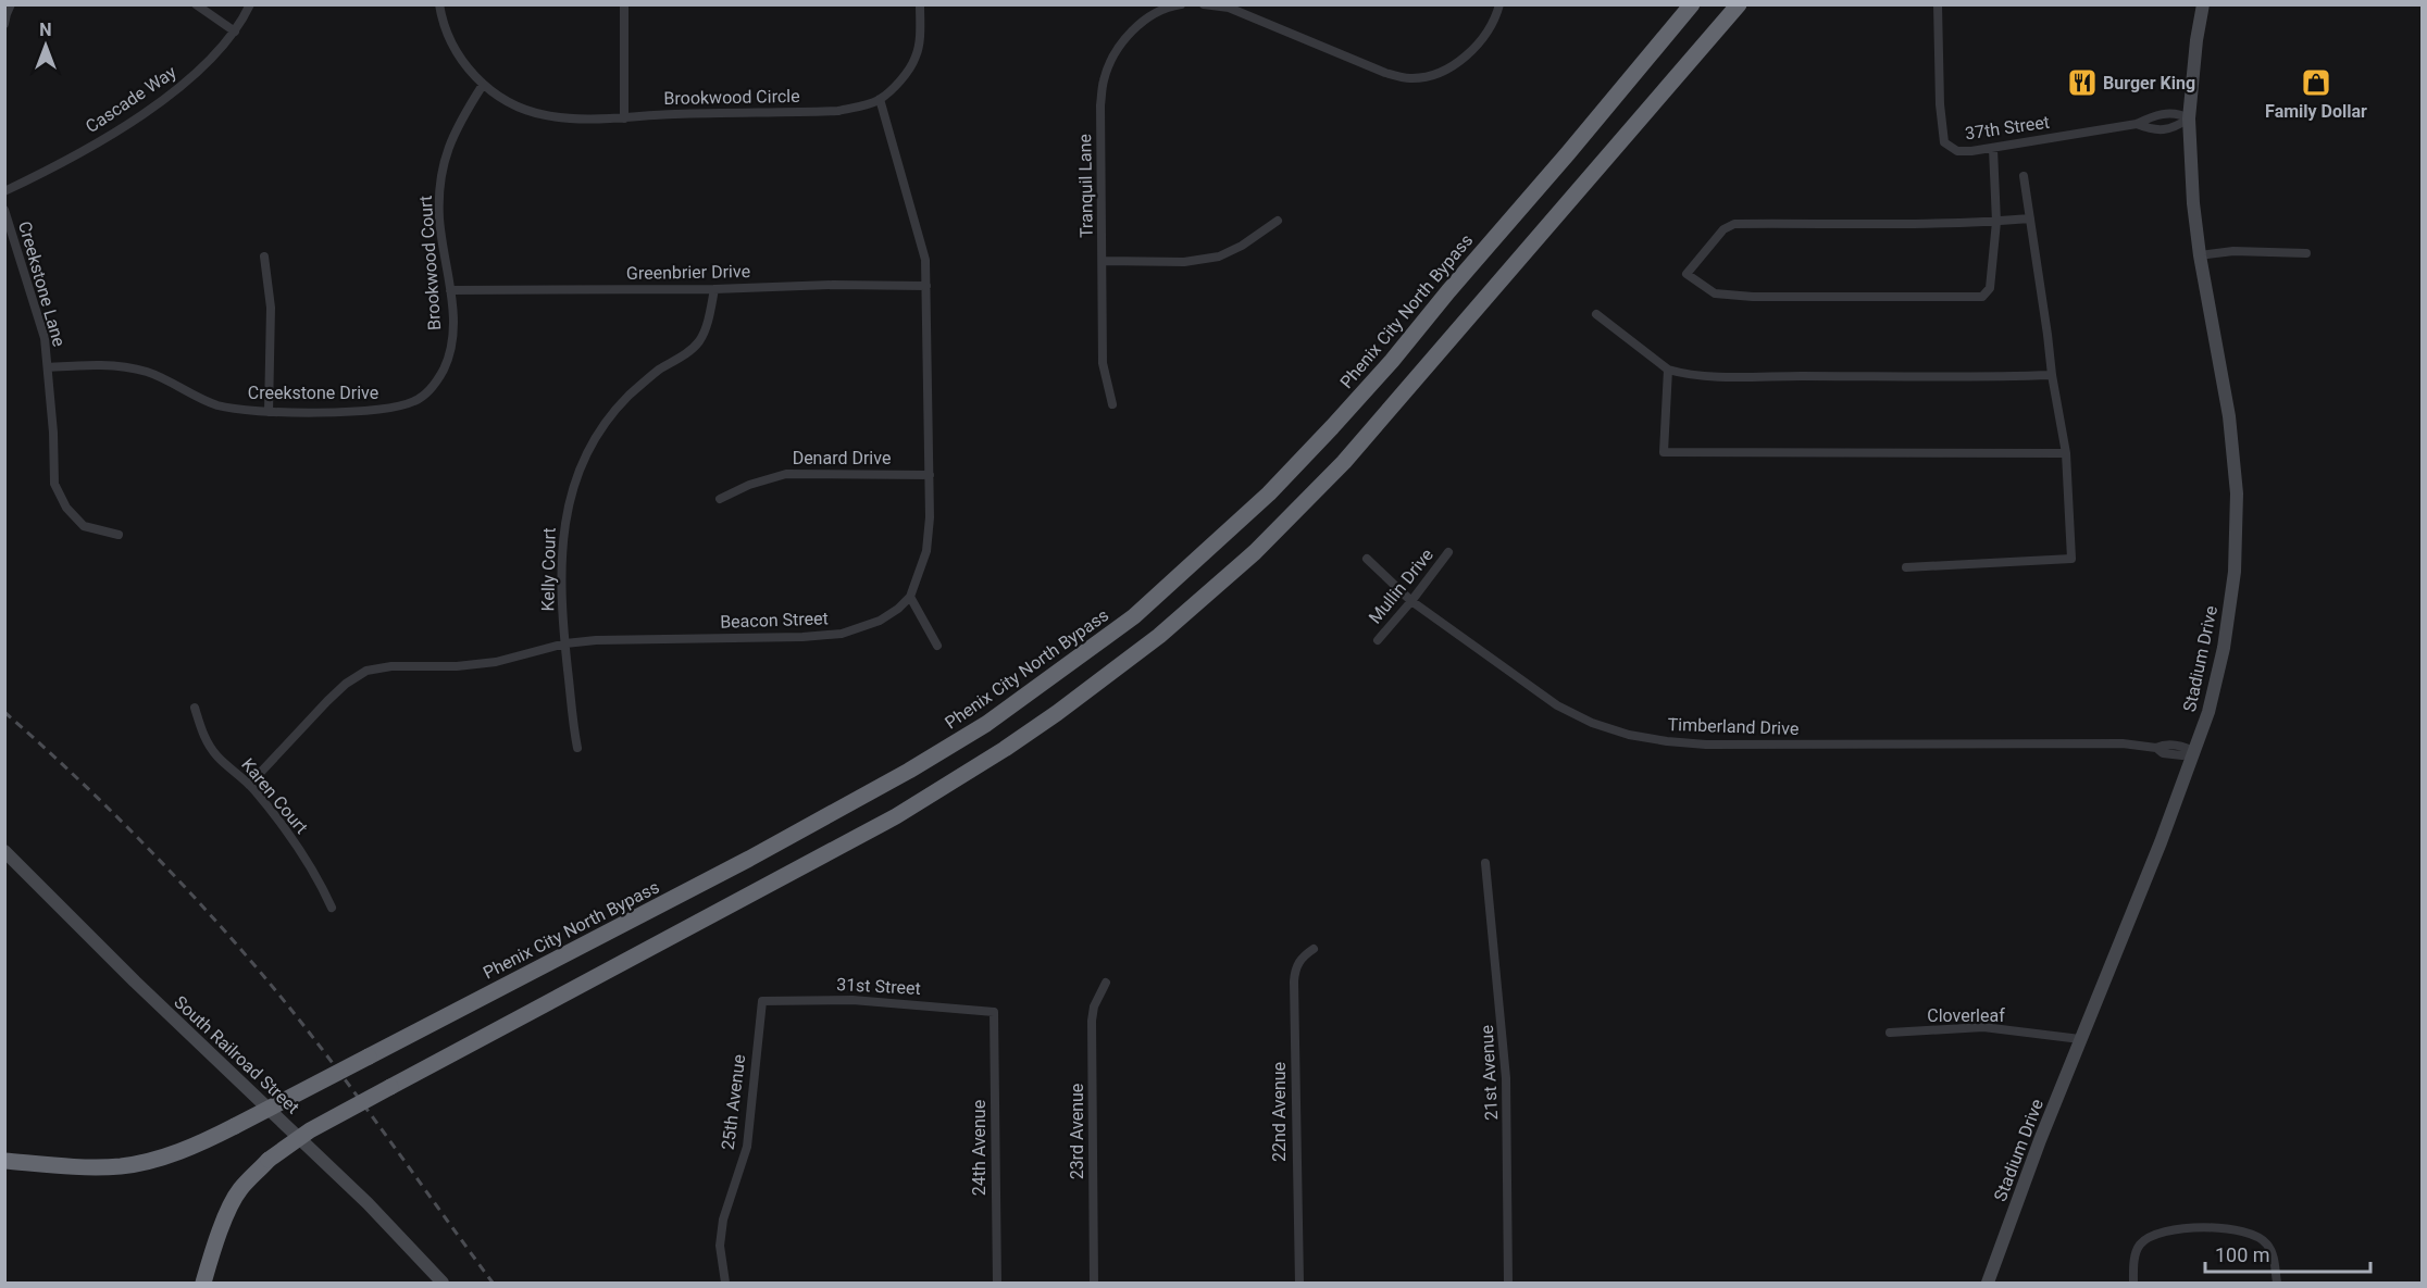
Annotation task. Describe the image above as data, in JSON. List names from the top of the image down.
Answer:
{
  "streets": {
    "highway": ["Phenix City North Bypass"],
    "street": [
      "Brookwood Circle",
      "Cascade Way",
      "37th Street",
      "Tranquil Lane",
      "Brookwood Court",
      "Greenbrier Drive",
      "Creekstone Lane",
      "Creekstone Drive",
      "Denard Drive",
      "Kelly Court",
      "Mullin Drive",
      "Beacon Street",
      "Stadium Drive",
      "Timberland Drive",
      "Karen Court",
      "31st Street",
      "Cloverleaf",
      "South Railroad Street",
      "21st Avenue",
      "25th Avenue",
      "22nd Avenue",
      "23rd Avenue",
      "24th Avenue"
    ]
  },
  "crossings": [
    ["Brookwood Circle", "Brookwood Court"],
    ["37th Street", "Stadium Drive"],
    ["Brookwood Court", "Greenbrier Drive"],
    ["Brookwood Court", "Creekstone Drive"],
    ["Greenbrier Drive", "Kelly Court"],
    ["Creekstone Lane", "Creekstone Drive"],
    ["Kelly Court", "Beacon Street"],
    ["Mullin Drive", "Timberland Drive"],
    ["Beacon Street", "Karen Court"],
    ["Stadium Drive", "Timberland Drive"],
    ["Stadium Drive", "Cloverleaf"],
    ["31st Street", "25th Avenue"],
    ["31st Street", "24th Avenue"]
  ],
  "places": {
    "restaurant": ["Burger King"],
    "shop": ["Family Dollar"]
  },
  "scale_bar": "100 m",
  "north": "top"
}
